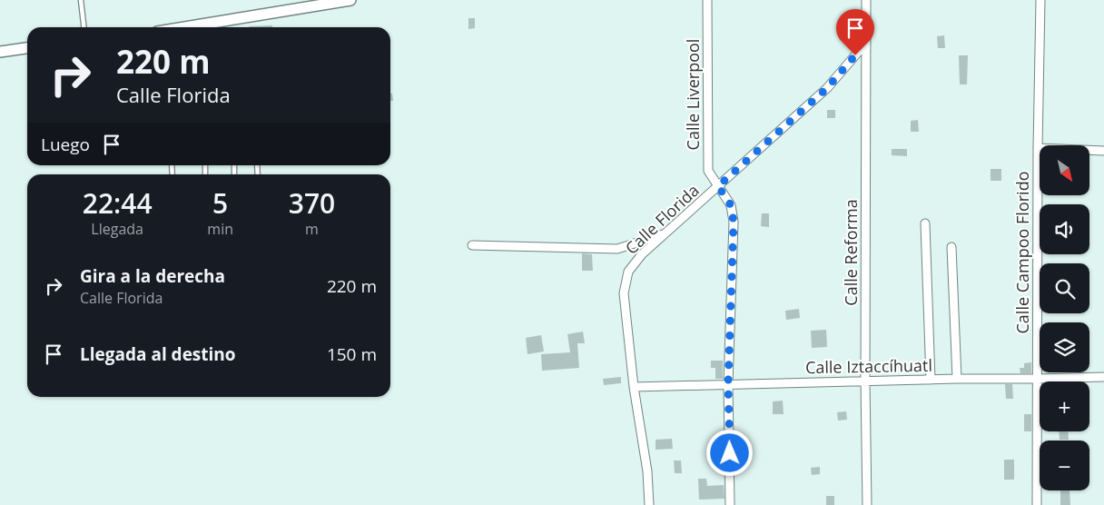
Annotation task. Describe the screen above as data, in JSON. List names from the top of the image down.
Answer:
{
  "streets": {
    "street": [
      "Calle Liverpool",
      "Calle Florida",
      "Calle Reforma",
      "Calle Campoo Florido",
      "Calle Iztaccíhuatl"
    ]
  },
  "crossings": [
    ["Calle Liverpool", "Calle Florida"],
    ["Calle Liverpool", "Calle Iztaccíhuatl"],
    ["Calle Florida", "Calle Reforma"],
    ["Calle Florida", "Calle Iztaccíhuatl"],
    ["Calle Reforma", "Calle Iztaccíhuatl"],
    ["Calle Campoo Florido", "Calle Iztaccíhuatl"]
  ],
  "north": "bottom right",
  "page": {
    "turn": ["220 m", "Calle Florida"],
    "then": "Luego",
    "map_buttons": ["+", "−"],
    "eta": [
      "22:44",
      "Llegada",
      "5",
      "min",
      "370",
      "m"
    ],
    "list": [
      {
        "name": "Gira a la derecha",
        "note": "Calle Florida",
        "value": "220 m"
      },
      {
        "name": "Llegada al destino",
        "value": "150 m"
      }
    ]
  }
}
